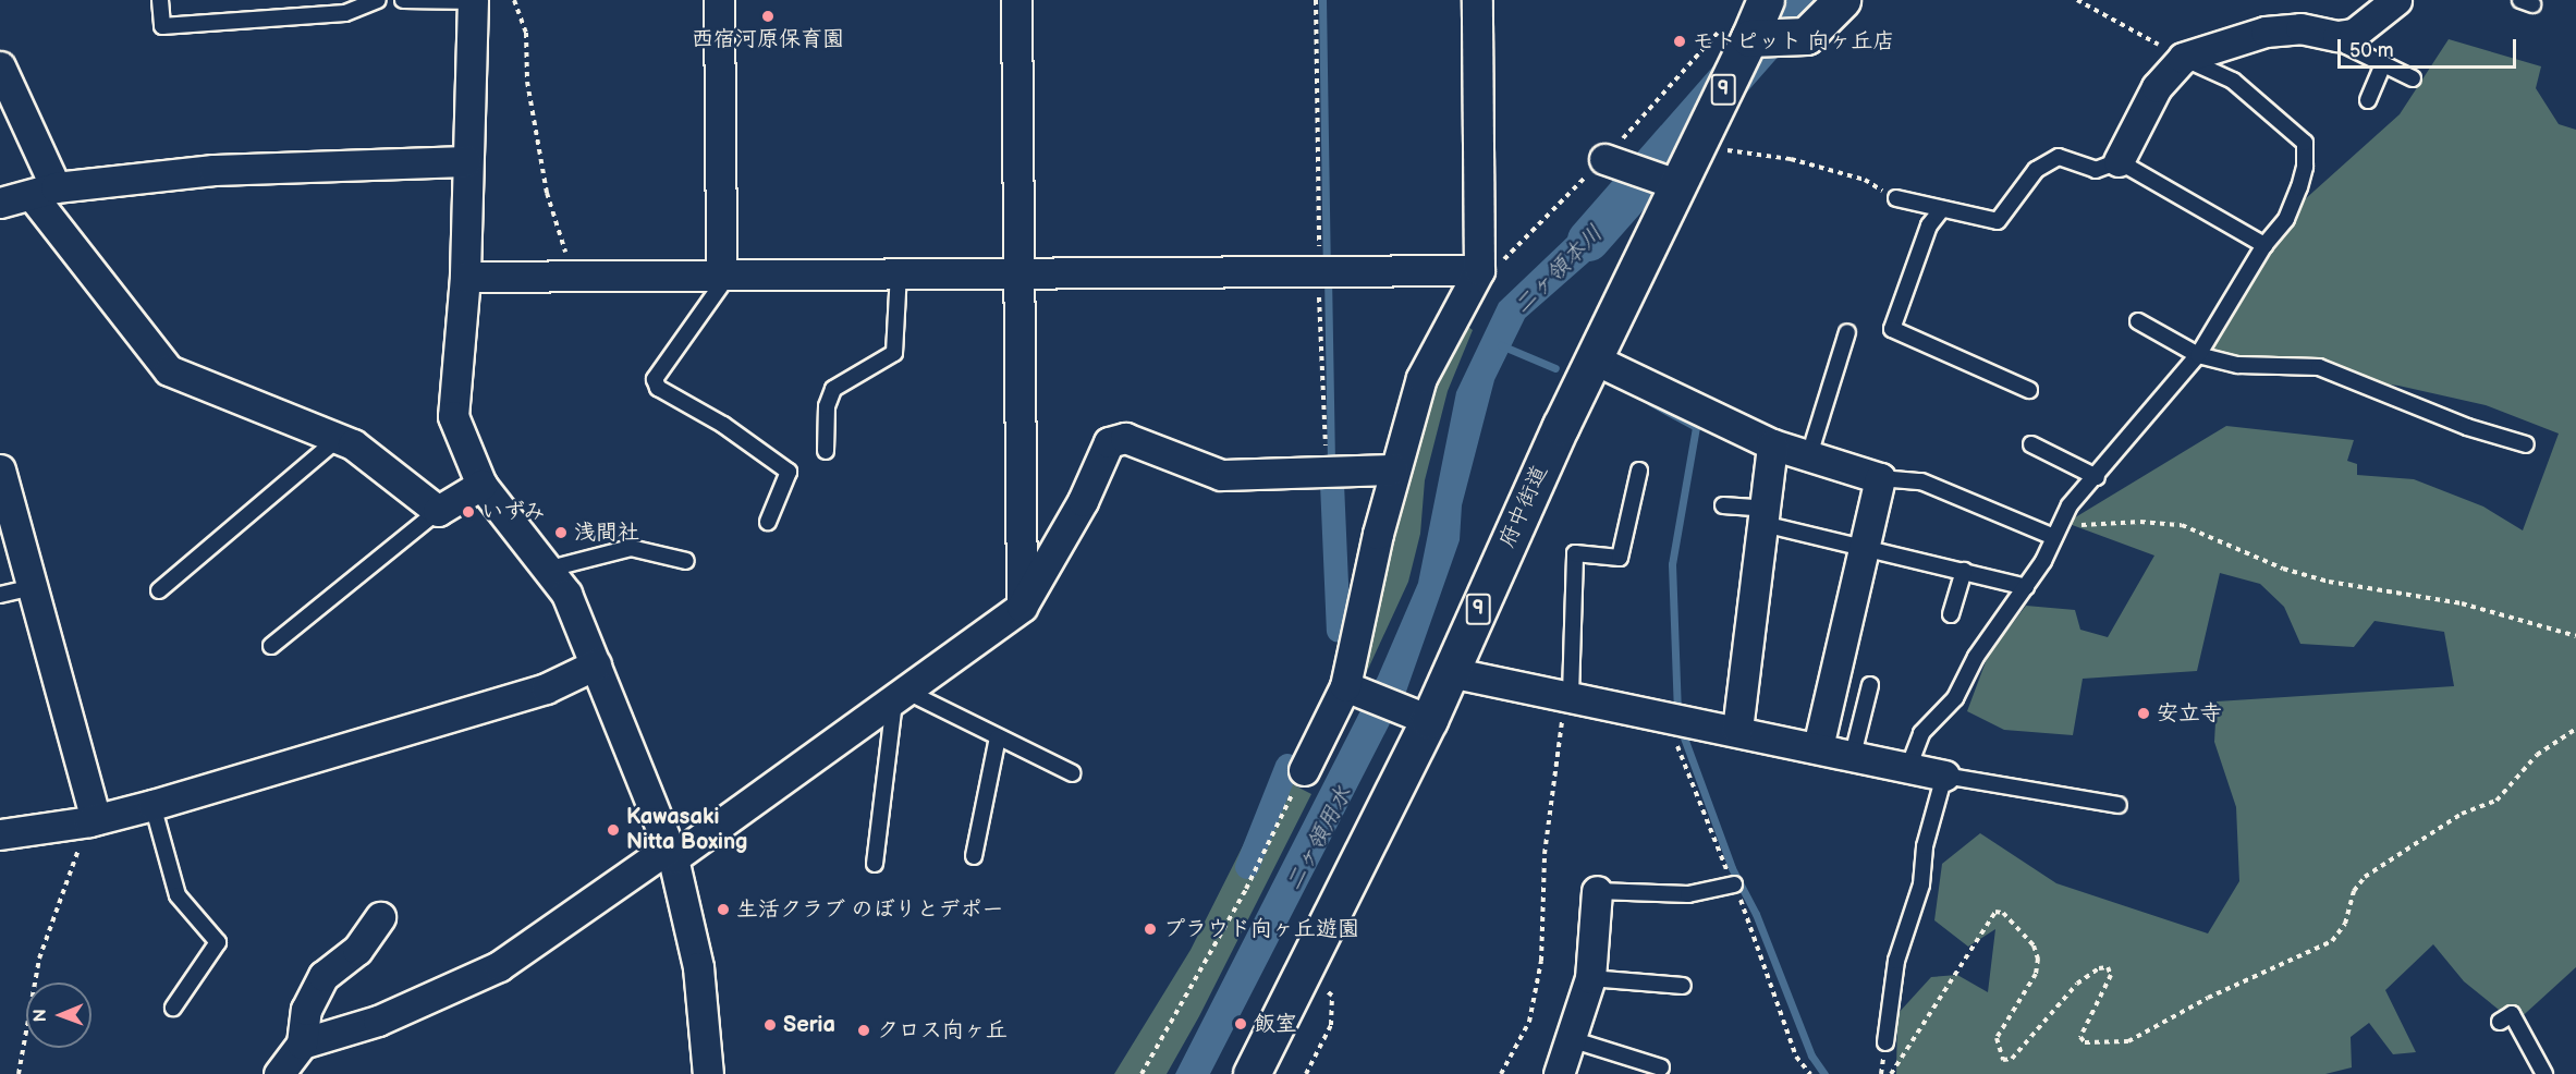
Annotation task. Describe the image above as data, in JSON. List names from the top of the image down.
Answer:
{
  "streets": {
    "main road": ["9", "府中街道"]
  },
  "water": ["二ヶ領本川", "二ヶ領用水"],
  "places": [
    "西宿河原保育園",
    "モトピット 向ヶ丘店",
    "いずみ",
    "浅間社",
    "安立寺",
    "Kawasaki Nitta Boxing",
    "生活クラブ のぼりとデポー",
    "プラウド向ヶ丘遊園",
    "飯室",
    "Seria",
    "クロス向ヶ丘"
  ],
  "scale_bar": "50 m",
  "north": "left"
}
